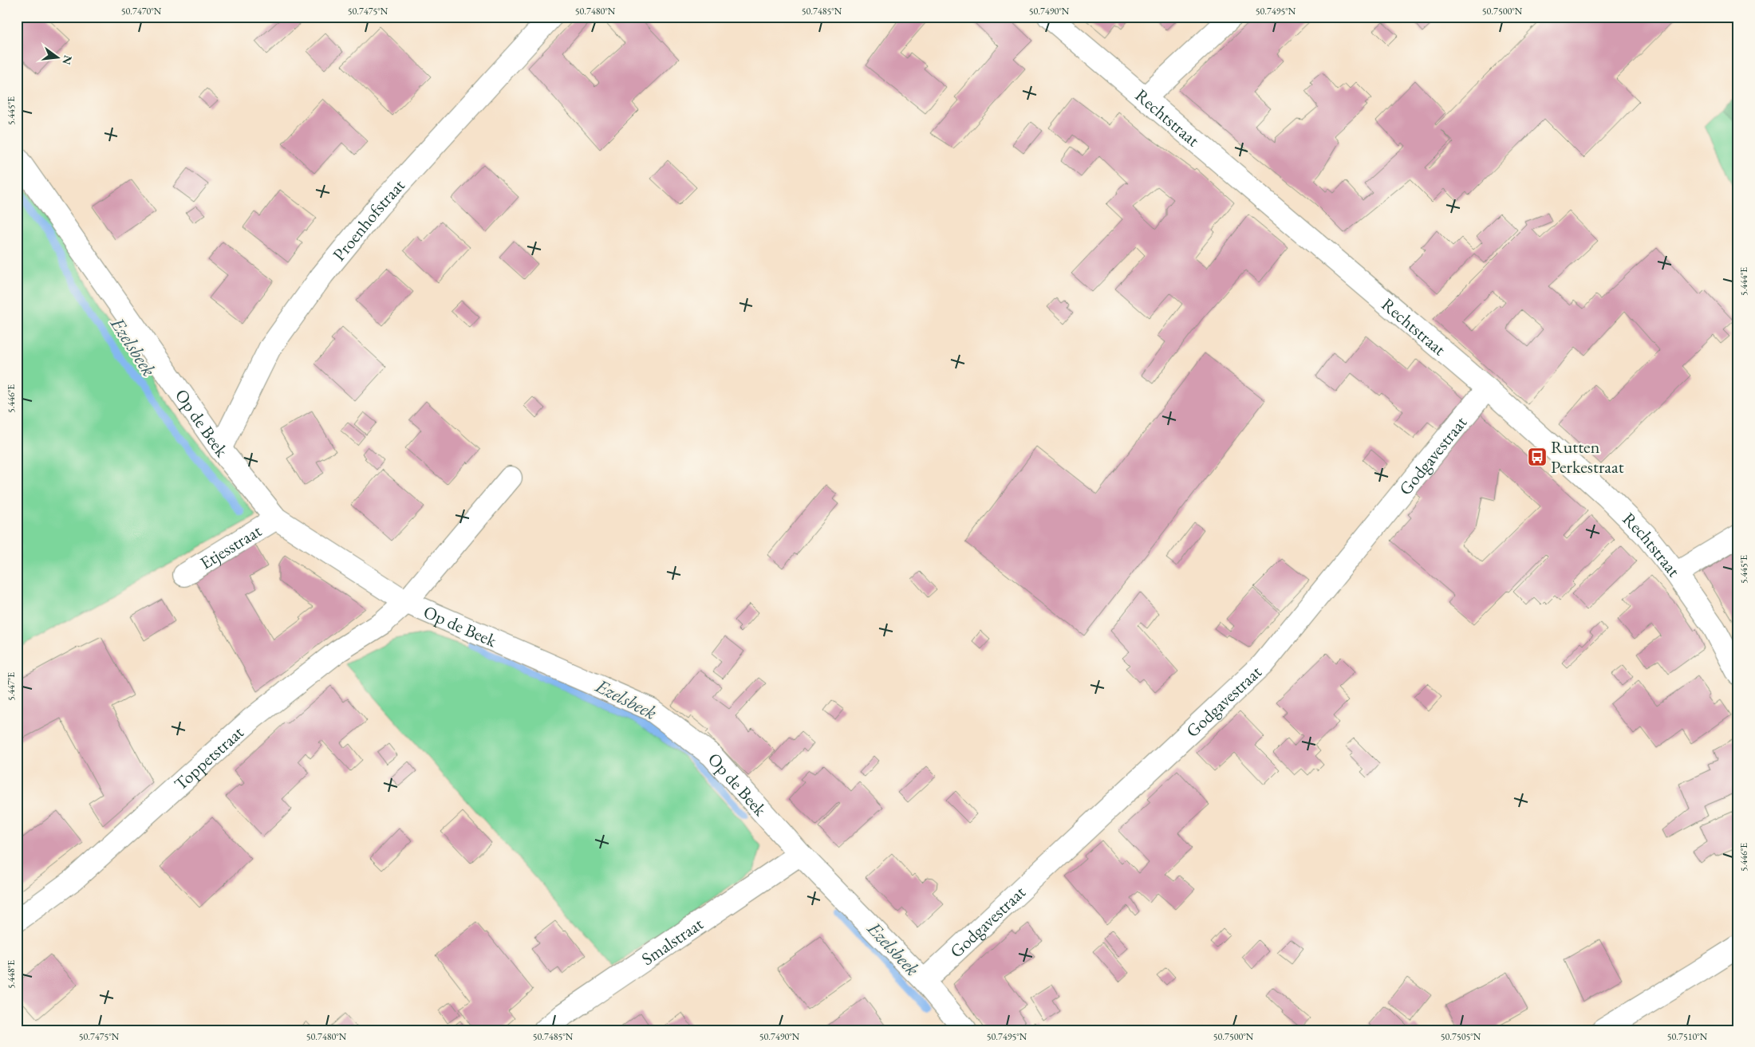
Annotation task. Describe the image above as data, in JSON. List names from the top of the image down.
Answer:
{
  "streets": {
    "street": [
      "Rechtstraat",
      "Proenhofstraat",
      "Op de Beek",
      "Godgavestraat",
      "Etjesstraat",
      "Toppetstraat",
      "Smalstraat"
    ]
  },
  "crossings": [
    ["Rechtstraat", "Godgavestraat"],
    ["Proenhofstraat", "Op de Beek"],
    ["Op de Beek", "Godgavestraat"],
    ["Op de Beek", "Etjesstraat"],
    ["Op de Beek", "Toppetstraat"],
    ["Op de Beek", "Smalstraat"]
  ],
  "water": ["Ezelsbeek"],
  "places": {
    "bus stop": ["Rutten Perkestraat"]
  },
  "north": "right",
  "coordinates": [
    "50.7470°N",
    "50.7475°N",
    "50.7480°N",
    "50.7485°N",
    "50.7490°N",
    "50.7495°N",
    "50.7500°N",
    "5.445°E",
    "5.444°E",
    "5.446°E",
    "5.447°E",
    "5.448°E",
    "50.7505°N",
    "50.7510°N"
  ]
}
